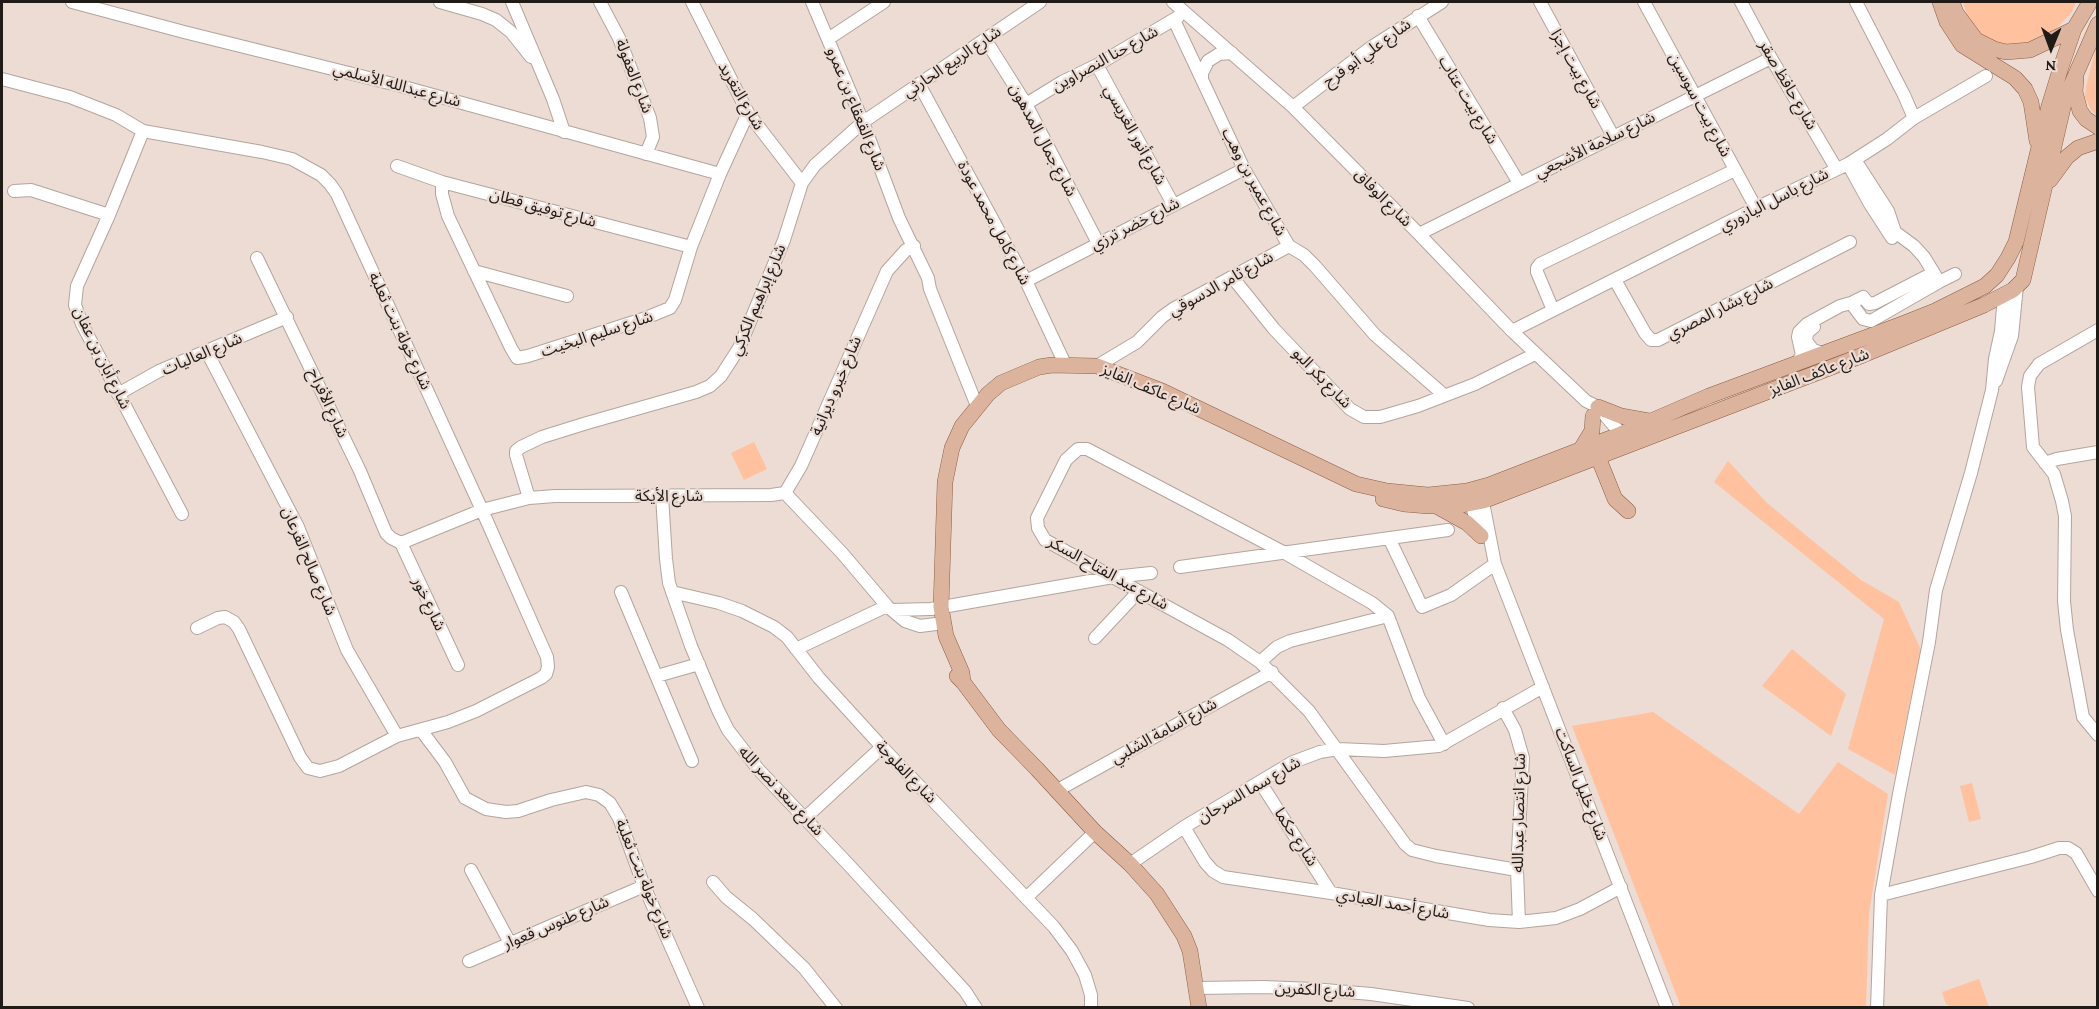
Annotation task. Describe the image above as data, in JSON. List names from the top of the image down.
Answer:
{
  "streets": {
    "main road": ["شارع عاكف الفايز"],
    "street": [
      "شارع علي أبو فرح",
      "شارع حنا النصراوين",
      "شارع الربيع الحارثي",
      "شارع بيت إجزا",
      "شارع العفولة",
      "شارع عبدالله الأسلمي",
      "شارع حافظ صقر",
      "شارع التغريد",
      "شارع بيت عتاب",
      "شارع بيت سوسين",
      "شارع القعقاع بن عمرو",
      "شارع أنور الغريسي",
      "شارع جمال المدهون",
      "شارع سلامة الأشجعي",
      "شارع عمير بن وهب",
      "شارع الوفاق",
      "شارع باسل اليازوري",
      "شارع توفيق قطان",
      "شارع كامل محمد عودة",
      "شارع خضر ترزي",
      "شارع ثامر الدسوقي",
      "شارع إبراهيم الكركي",
      "شارع بشار المصري",
      "شارع خولة بنت ثعلبة",
      "شارع سليم البخيت",
      "شارع العاليات",
      "شارع أبان بن عفان",
      "شارع بكر البو",
      "شارع خيرو ديرانية",
      "شارع الأفراح",
      "شارع الأيكة",
      "شارع صالح القرعان",
      "شارع عبد الفتاح السكر",
      "شارع خور",
      "شارع أسامة الشلبي",
      "شارع الفلوجة",
      "شارع خليل الساكت",
      "شارع سما السرحان",
      "شارع سعد نصر الله",
      "شارع انتصار عبدالله",
      "شارع حكما",
      "شارع أحمد العبادي",
      "شارع طنوس قعوار",
      "شارع الكفرين"
    ]
  },
  "crossings": [
    ["شارع علي أبو فرح", "شارع بيت عتاب"],
    ["شارع علي أبو فرح", "شارع الوفاق"],
    ["شارع حنا النصراوين", "شارع أنور الغريسي"],
    ["شارع حنا النصراوين", "شارع جمال المدهون"],
    ["شارع حنا النصراوين", "شارع عمير بن وهب"],
    ["شارع حنا النصراوين", "شارع الوفاق"],
    ["شارع الربيع الحارثي", "شارع القعقاع بن عمرو"],
    ["شارع الربيع الحارثي", "شارع جمال المدهون"],
    ["شارع الربيع الحارثي", "شارع كامل محمد عودة"],
    ["شارع الربيع الحارثي", "شارع إبراهيم الكركي"],
    ["شارع بيت إجزا", "شارع سلامة الأشجعي"],
    ["شارع العفولة", "شارع عبدالله الأسلمي"],
    ["شارع عبدالله الأسلمي", "شارع سليم البخيت"],
    ["شارع حافظ صقر", "شارع سلامة الأشجعي"],
    ["شارع حافظ صقر", "شارع باسل اليازوري"],
    ["شارع التغريد", "شارع إبراهيم الكركي"],
    ["شارع التغريد", "شارع سليم البخيت"],
    ["شارع بيت عتاب", "شارع سلامة الأشجعي"],
    ["شارع بيت سوسين", "شارع سلامة الأشجعي"],
    ["شارع بيت سوسين", "شارع باسل اليازوري"],
    ["شارع القعقاع بن عمرو", "شارع إبراهيم الكركي"],
    ["شارع القعقاع بن عمرو", "شارع عاكف الفايز"],
    ["شارع القعقاع بن عمرو", "شارع خيرو ديرانية"],
    ["شارع أنور الغريسي", "شارع خضر ترزي"],
    ["شارع جمال المدهون", "شارع خضر ترزي"],
    ["شارع سلامة الأشجعي", "شارع الوفاق"],
    ["شارع عمير بن وهب", "شارع خضر ترزي"],
    ["شارع عمير بن وهب", "شارع ثامر الدسوقي"],
    ["شارع عمير بن وهب", "شارع بكر البو"],
    ["شارع الوفاق", "شارع باسل اليازوري"],
    ["شارع الوفاق", "شارع عاكف الفايز"],
    ["شارع الوفاق", "شارع بكر البو"],
    ["شارع باسل اليازوري", "شارع بشار المصري"],
    ["شارع توفيق قطان", "شارع سليم البخيت"],
    ["شارع كامل محمد عودة", "شارع خضر ترزي"],
    ["شارع كامل محمد عودة", "شارع عاكف الفايز"],
    ["شارع ثامر الدسوقي", "شارع عاكف الفايز"],
    ["شارع ثامر الدسوقي", "شارع بكر البو"],
    ["شارع إبراهيم الكركي", "شارع الأيكة"],
    ["شارع خولة بنت ثعلبة", "شارع أبان بن عفان"],
    ["شارع خولة بنت ثعلبة", "شارع الأيكة"],
    ["شارع خولة بنت ثعلبة", "شارع صالح القرعان"],
    ["شارع خولة بنت ثعلبة", "شارع طنوس قعوار"],
    ["شارع العاليات", "شارع أبان بن عفان"],
    ["شارع العاليات", "شارع الأفراح"],
    ["شارع العاليات", "شارع صالح القرعان"],
    ["شارع عاكف الفايز", "شارع أسامة الشلبي"],
    ["شارع عاكف الفايز", "شارع خليل الساكت"],
    ["شارع عاكف الفايز", "شارع سما السرحان"],
    ["شارع عاكف الفايز", "شارع الكفرين"],
    ["شارع خيرو ديرانية", "شارع الأيكة"],
    ["شارع الأفراح", "شارع الأيكة"],
    ["شارع الأفراح", "شارع خور"],
    ["شارع الأيكة", "شارع خور"],
    ["شارع الأيكة", "شارع سعد نصر الله"],
    ["شارع عبد الفتاح السكر", "شارع أسامة الشلبي"],
    ["شارع عبد الفتاح السكر", "شارع سما السرحان"],
    ["شارع عبد الفتاح السكر", "شارع انتصار عبدالله"],
    ["شارع الفلوجة", "شارع سعد نصر الله"],
    ["شارع خليل الساكت", "شارع سما السرحان"],
    ["شارع خليل الساكت", "شارع أحمد العبادي"],
    ["شارع سما السرحان", "شارع انتصار عبدالله"],
    ["شارع سما السرحان", "شارع حكما"],
    ["شارع سما السرحان", "شارع أحمد العبادي"],
    ["شارع انتصار عبدالله", "شارع أحمد العبادي"],
    ["شارع حكما", "شارع أحمد العبادي"]
  ],
  "north": "bottom"
}
